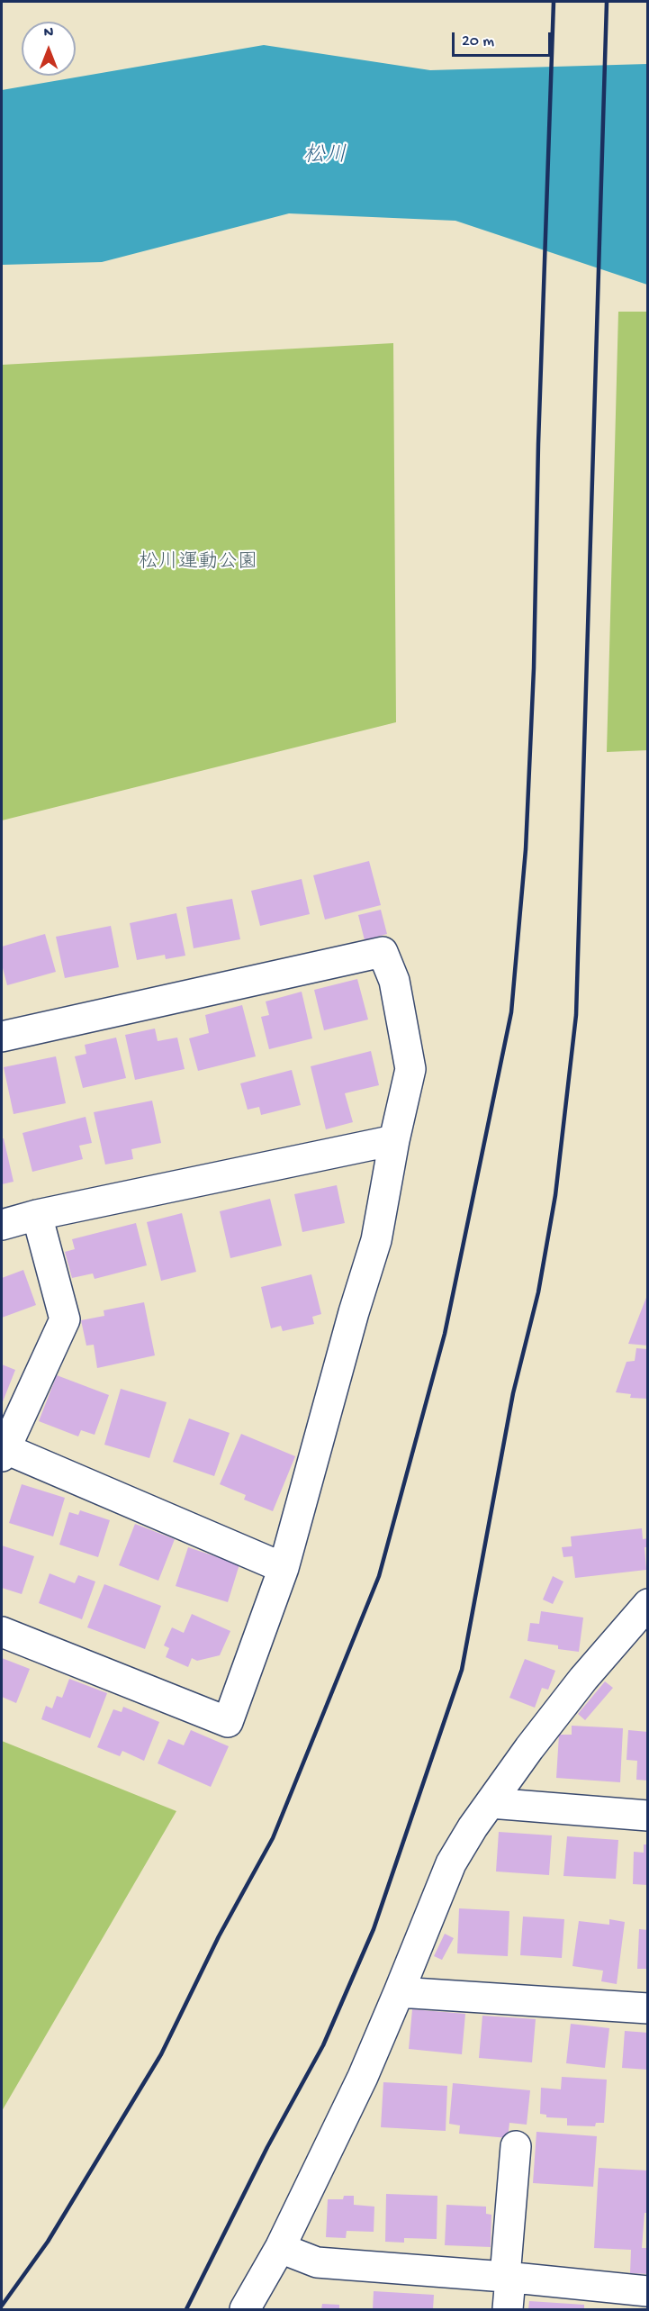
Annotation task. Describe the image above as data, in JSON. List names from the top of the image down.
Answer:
{
  "water": ["松川"],
  "parks": ["松川運動公園"],
  "scale_bar": "20 m",
  "north": "top"
}
